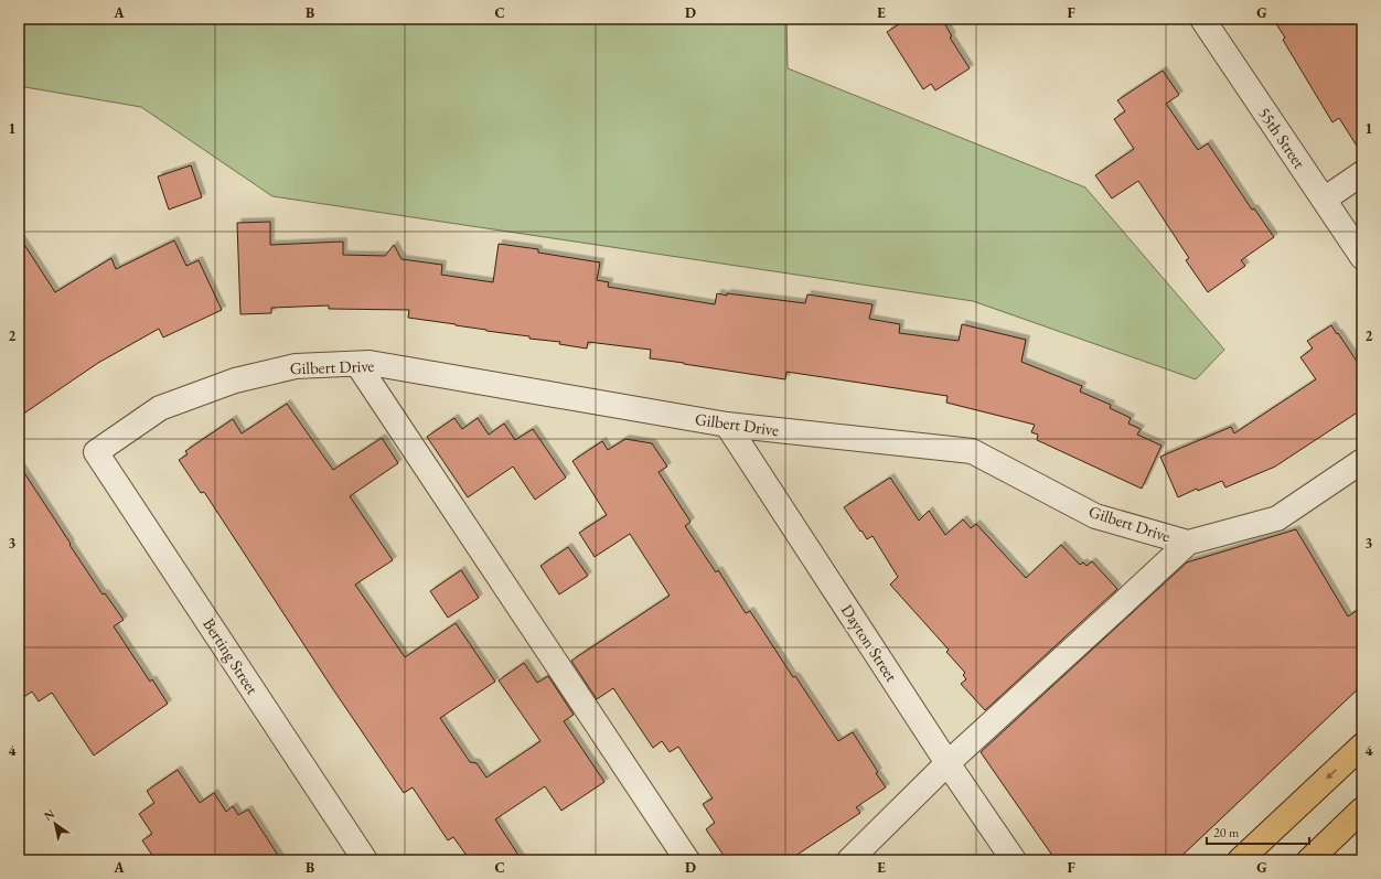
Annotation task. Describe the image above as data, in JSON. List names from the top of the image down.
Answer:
{
  "streets": {
    "street": [
      "55th Street",
      "Gilbert Drive",
      "Dayton Street",
      "Berting Street"
    ]
  },
  "crossings": [
    ["Gilbert Drive", "Dayton Street"],
    ["Gilbert Drive", "Berting Street"]
  ],
  "scale_bar": "20 m",
  "north": "top left",
  "grid": {
    "columns": [
      "A",
      "B",
      "C",
      "D",
      "E",
      "F",
      "G"
    ],
    "rows": [
      "1",
      "2",
      "3",
      "4"
    ]
  }
}
